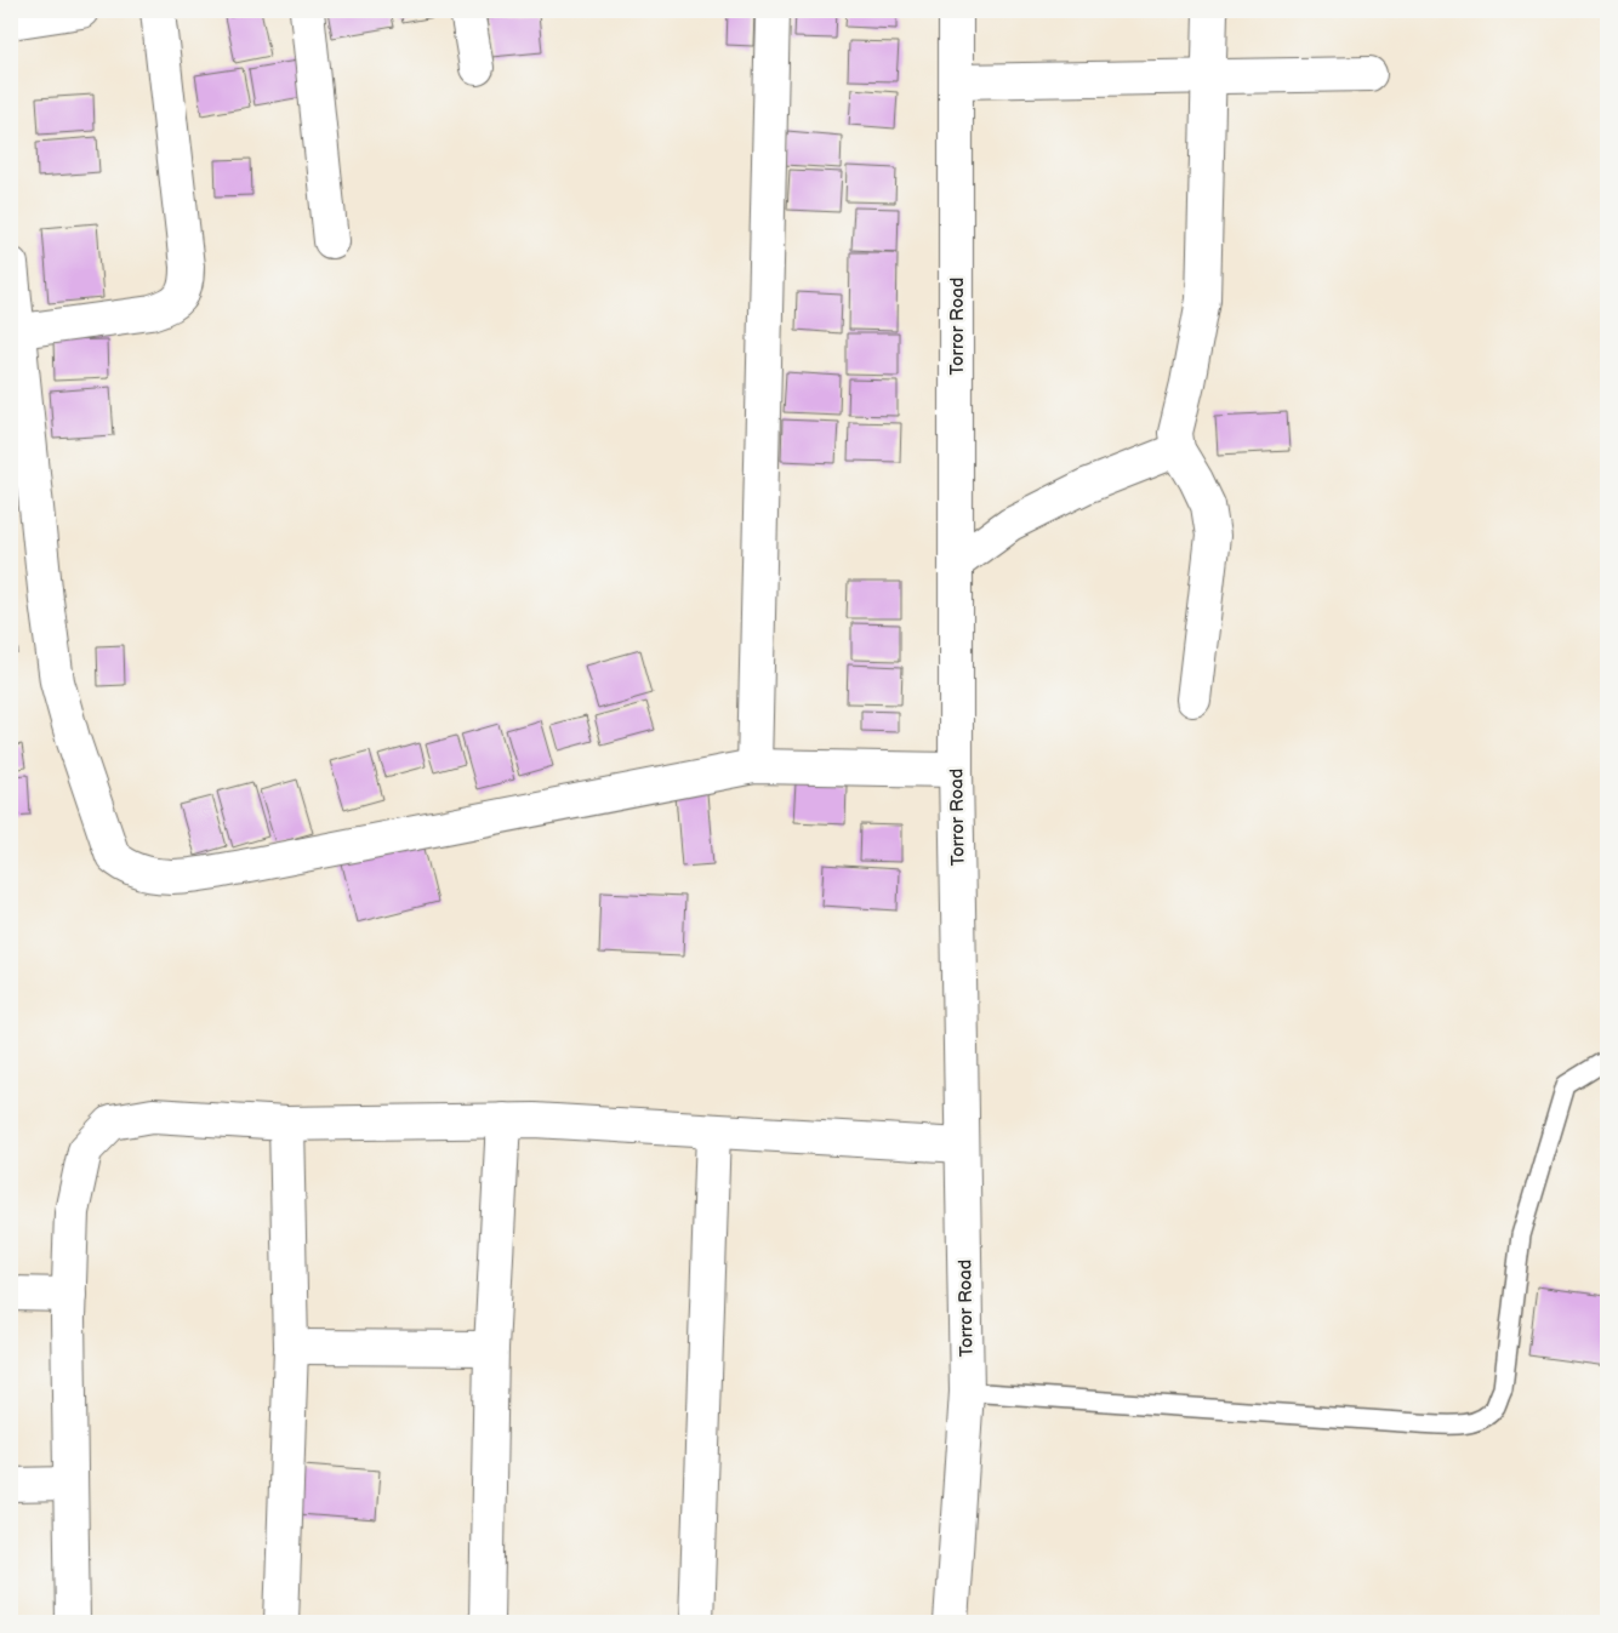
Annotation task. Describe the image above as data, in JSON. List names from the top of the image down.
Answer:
{
  "streets": {
    "street": ["Torror Road"]
  }
}
